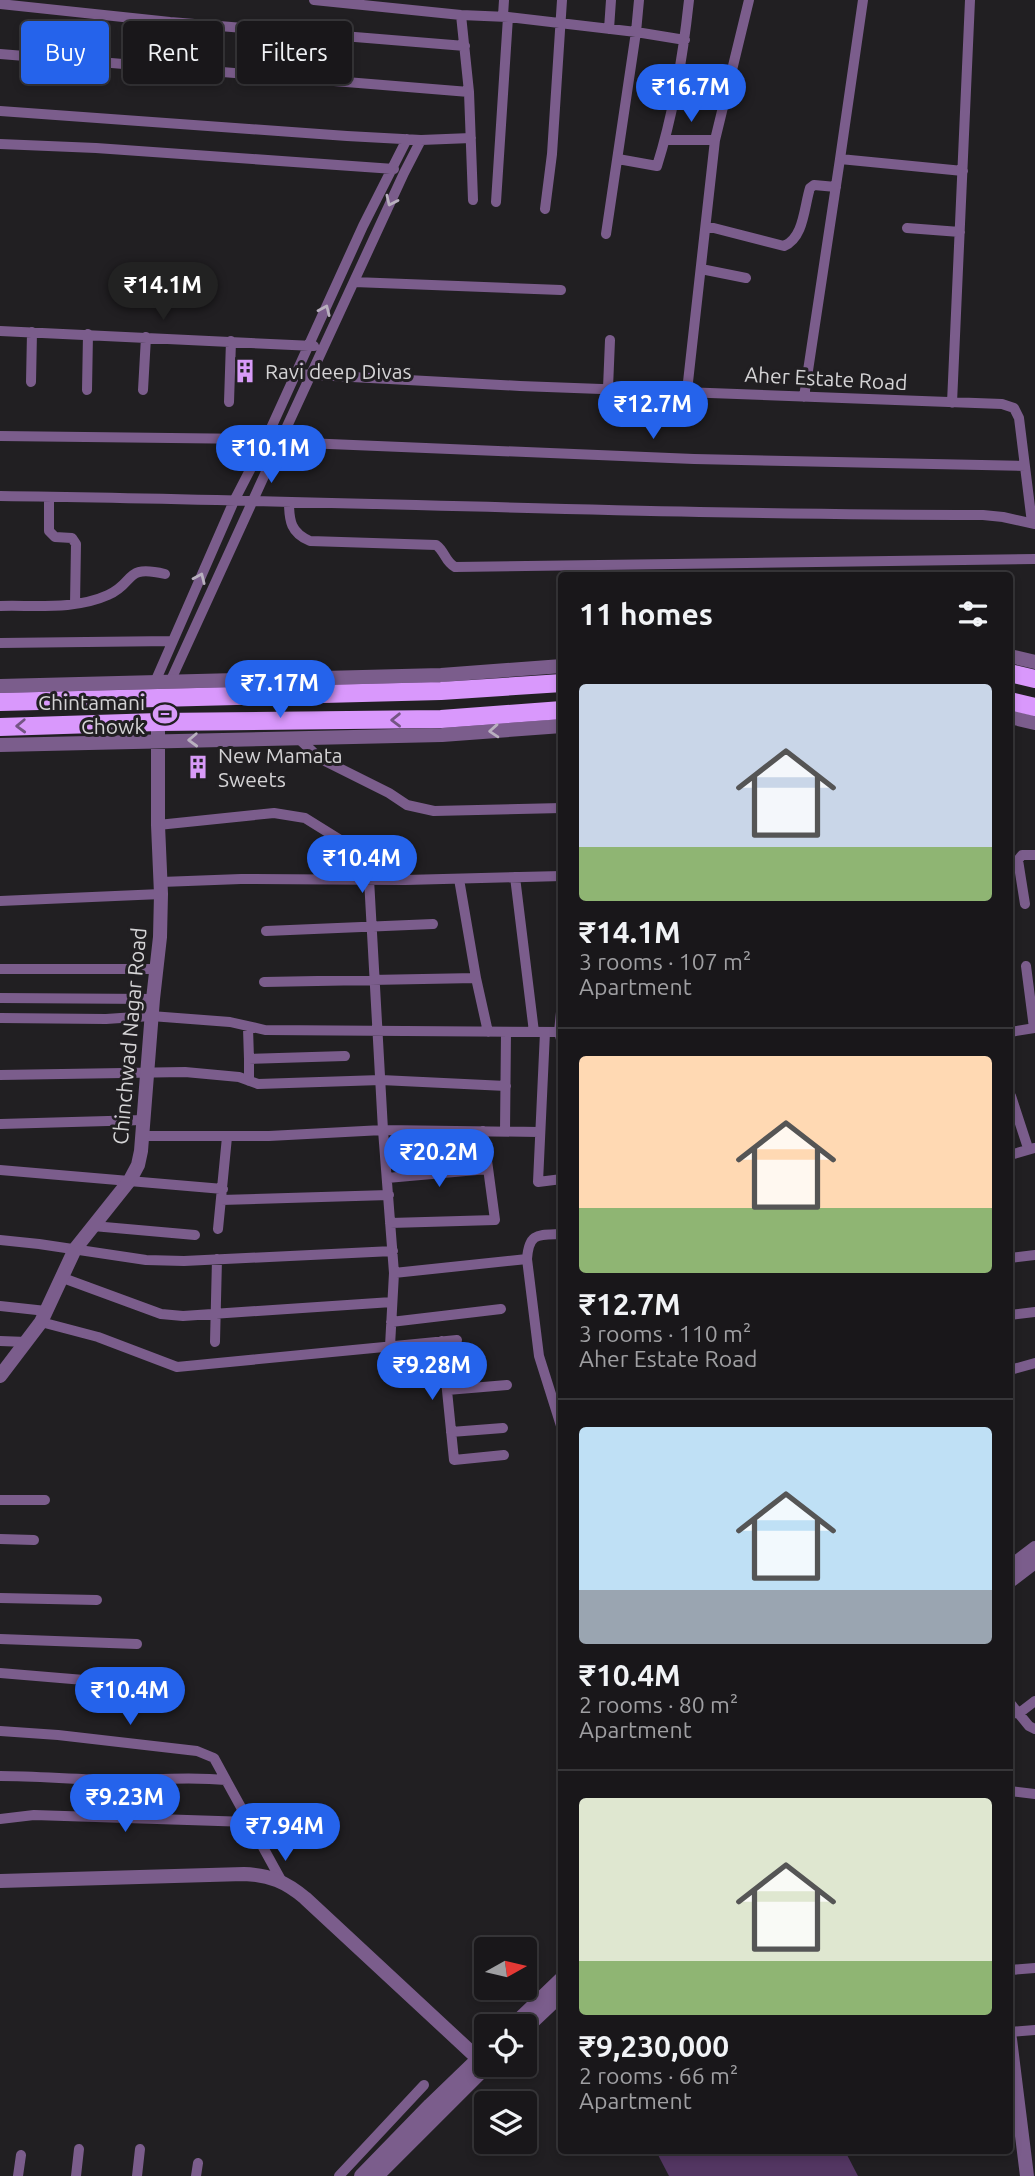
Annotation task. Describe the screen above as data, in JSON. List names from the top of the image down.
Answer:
{
  "streets": {
    "street": ["Aher Estate Road", "Chinchwad Nagar Road"]
  },
  "places": {
    "building": ["Ravi deep Divas", "New Mamata Sweets"],
    "sports": ["Chintamani Chowk"]
  },
  "north": "right",
  "page": {
    "chip": ["Buy", "Rent", "Filters"],
    "price": [
      "₹16.7M",
      "₹14.1M",
      "₹12.7M",
      "₹10.1M",
      "₹7.17M",
      "₹10.4M",
      "₹20.2M",
      "₹9.28M",
      "₹10.4M",
      "₹9.23M",
      "₹7.94M"
    ],
    "heading": "11 homes",
    "list": [
      {
        "name": "₹14.1M",
        "note": "3 rooms · 107 m² · Apartment"
      },
      {
        "name": "₹12.7M",
        "note": "3 rooms · 110 m² · Aher Estate Road"
      },
      {
        "name": "₹10.4M",
        "note": "2 rooms · 80 m² · Apartment"
      },
      {
        "name": "₹9,230,000",
        "note": "2 rooms · 66 m² · Apartment"
      }
    ]
  }
}
